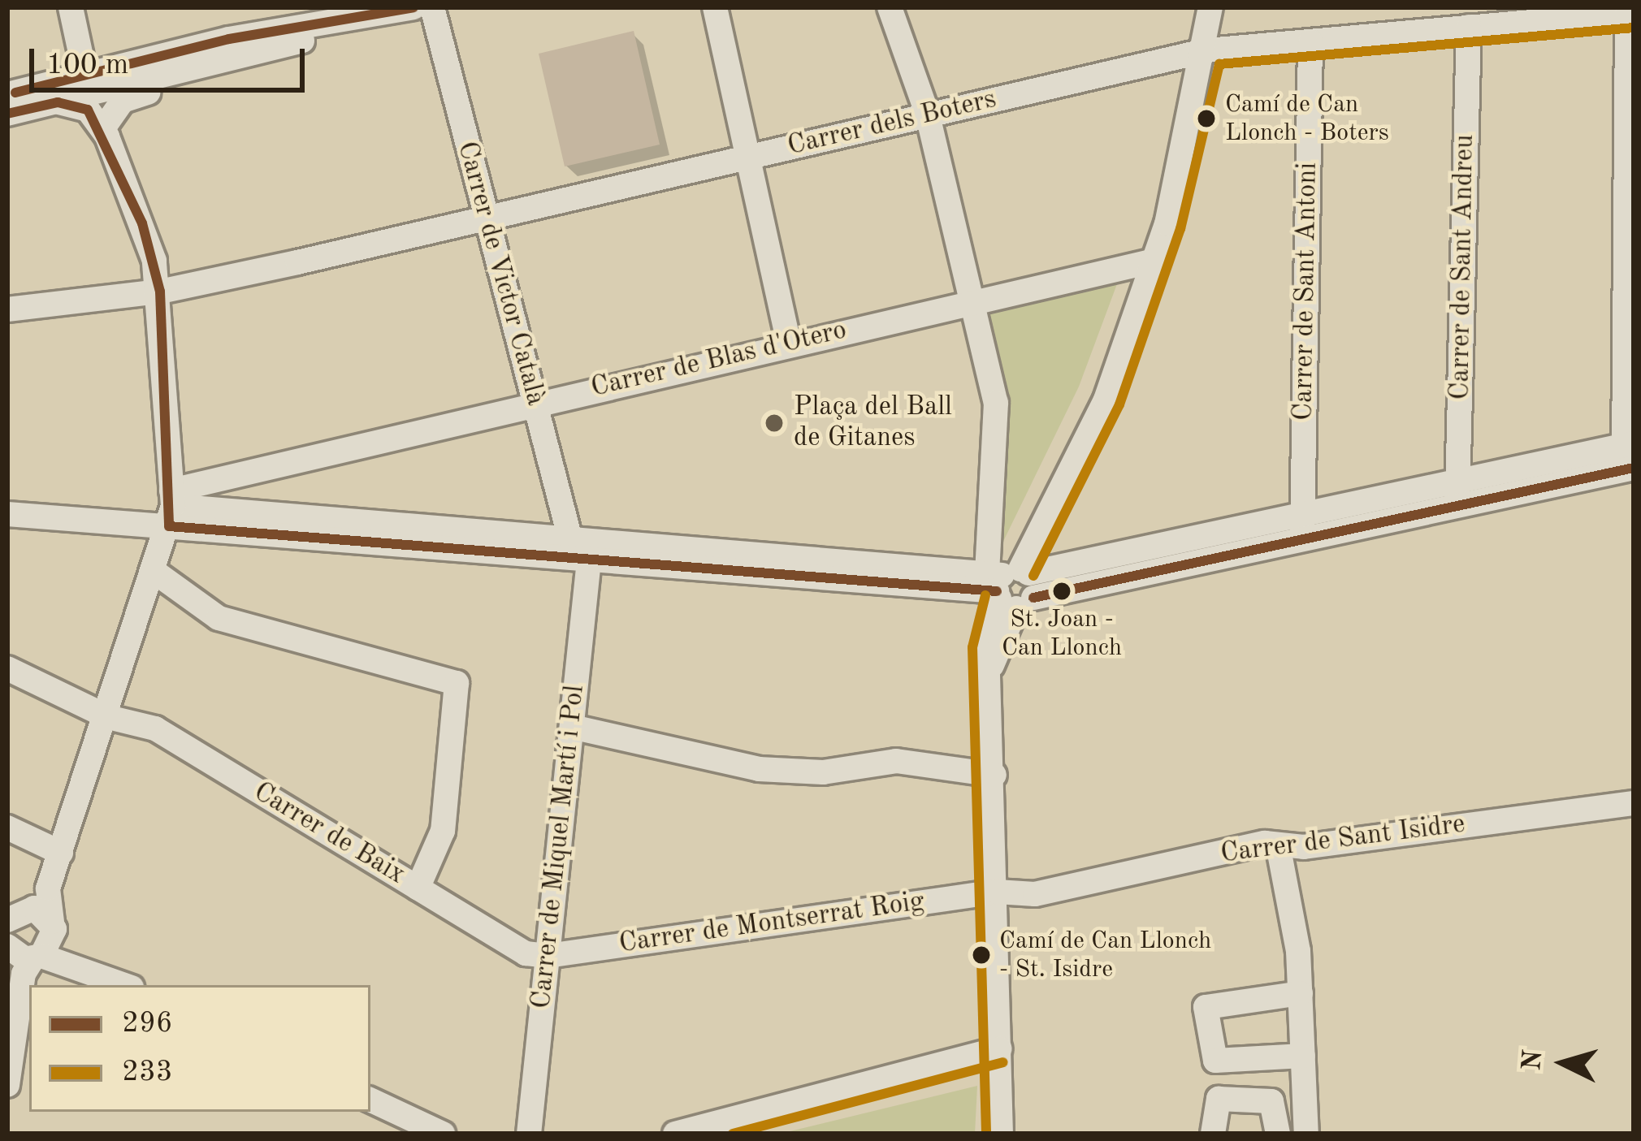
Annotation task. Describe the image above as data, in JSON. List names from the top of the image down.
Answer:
{
  "streets": {
    "street": [
      "Carrer dels Boters",
      "Carrer de Sant Andreu",
      "Carrer de Victor Català",
      "Carrer de Sant Antoni",
      "Carrer de Blas d'Otero",
      "Carrer de Baix",
      "Carrer de Sant Isidre",
      "Carrer de Miquel Martí i Pol",
      "Carrer de Montserrat Roig"
    ]
  },
  "crossings": [
    ["Carrer dels Boters", "Carrer de Sant Andreu"],
    ["Carrer dels Boters", "Carrer de Victor Català"],
    ["Carrer dels Boters", "Carrer de Sant Antoni"],
    ["Carrer de Victor Català", "Carrer de Blas d'Otero"],
    ["Carrer de Baix", "Carrer de Miquel Martí i Pol"],
    ["Carrer de Baix", "Carrer de Montserrat Roig"],
    ["Carrer de Sant Isidre", "Carrer de Montserrat Roig"],
    ["Carrer de Miquel Martí i Pol", "Carrer de Montserrat Roig"]
  ],
  "places": [
    "Camí de Can Llonch - Boters",
    "Plaça del Ball de Gitanes",
    "St. Joan - Can Llonch",
    "Camí de Can Llonch - St. Isidre"
  ],
  "lines": ["transit line 296", "transit line 233"],
  "legend": ["296", "233"],
  "scale_bar": "100 m",
  "north": "left"
}
